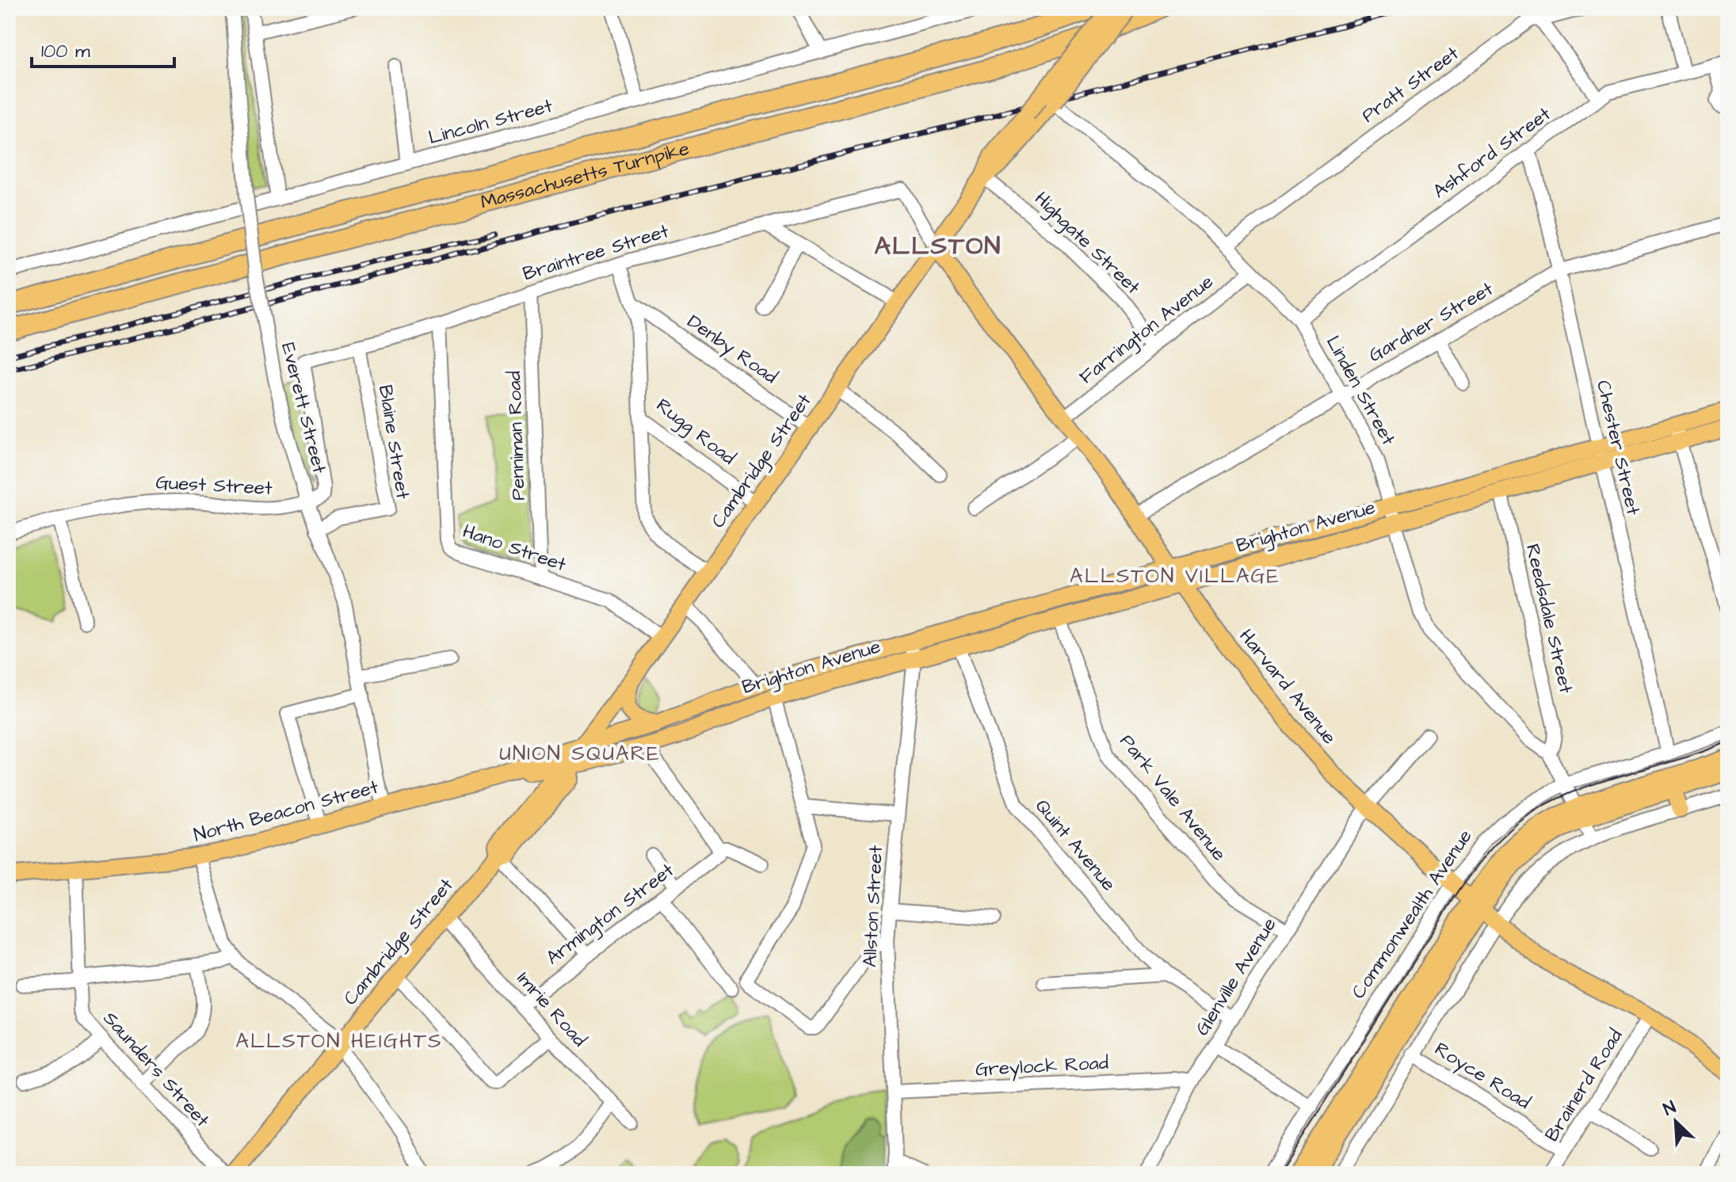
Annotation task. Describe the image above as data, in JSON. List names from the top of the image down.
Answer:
{
  "streets": {
    "highway": ["Massachusetts Turnpike"],
    "main road": [
      "Cambridge Street",
      "Brighton Avenue",
      "Harvard Avenue",
      "North Beacon Street"
    ],
    "street": [
      "Pratt Street",
      "Lincoln Street",
      "Ashford Street",
      "Highgate Street",
      "Braintree Street",
      "Gardner Street",
      "Farrington Avenue",
      "Denby Road",
      "Linden Street",
      "Everett Street",
      "Rugg Road",
      "Penniman Road",
      "Blaine Street",
      "Chester Street",
      "Guest Street",
      "Hano Street",
      "Reedsdale Street",
      "Park Vale Avenue",
      "Quint Avenue",
      "Allston Street",
      "Armington Street",
      "Commonwealth Avenue",
      "Glenville Avenue",
      "Imrie Road",
      "Greylock Road",
      "Saunders Street",
      "Royce Road",
      "Brainerd Road"
    ]
  },
  "crossings": [
    ["Pratt Street", "Linden Street"],
    ["Ashford Street", "Linden Street"],
    ["Ashford Street", "Chester Street"],
    ["Highgate Street", "Farrington Avenue"],
    ["Highgate Street", "Cambridge Street"],
    ["Braintree Street", "Everett Street"],
    ["Braintree Street", "Rugg Road"],
    ["Braintree Street", "Penniman Road"],
    ["Braintree Street", "Blaine Street"],
    ["Braintree Street", "Cambridge Street"],
    ["Braintree Street", "Guest Street"],
    ["Braintree Street", "Hano Street"],
    ["Braintree Street", "Harvard Avenue"],
    ["Gardner Street", "Linden Street"],
    ["Gardner Street", "Chester Street"],
    ["Gardner Street", "Harvard Avenue"],
    ["Farrington Avenue", "Linden Street"],
    ["Farrington Avenue", "Harvard Avenue"],
    ["Denby Road", "Rugg Road"],
    ["Denby Road", "Cambridge Street"],
    ["Linden Street", "Cambridge Street"],
    ["Linden Street", "Brighton Avenue"],
    ["Linden Street", "Reedsdale Street"],
    ["Everett Street", "Blaine Street"],
    ["Everett Street", "Guest Street"],
    ["Everett Street", "North Beacon Street"],
    ["Rugg Road", "Cambridge Street"],
    ["Penniman Road", "Hano Street"],
    ["Chester Street", "Brighton Avenue"],
    ["Chester Street", "Commonwealth Avenue"],
    ["Cambridge Street", "Brighton Avenue"],
    ["Cambridge Street", "Hano Street"],
    ["Cambridge Street", "Harvard Avenue"],
    ["Cambridge Street", "North Beacon Street"],
    ["Cambridge Street", "Imrie Road"],
    ["Brighton Avenue", "Reedsdale Street"],
    ["Brighton Avenue", "Harvard Avenue"],
    ["Brighton Avenue", "Park Vale Avenue"],
    ["Brighton Avenue", "North Beacon Street"],
    ["Brighton Avenue", "Quint Avenue"],
    ["Brighton Avenue", "Allston Street"],
    ["Harvard Avenue", "Commonwealth Avenue"],
    ["Harvard Avenue", "Glenville Avenue"],
    ["Harvard Avenue", "Brainerd Road"],
    ["Park Vale Avenue", "Glenville Avenue"],
    ["North Beacon Street", "Saunders Street"],
    ["Quint Avenue", "Glenville Avenue"],
    ["Allston Street", "Greylock Road"],
    ["Armington Street", "Imrie Road"],
    ["Glenville Avenue", "Greylock Road"],
    ["Royce Road", "Brainerd Road"]
  ],
  "districts": [
    "ALLSTON",
    "ALLSTON VILLAGE",
    "UNION SQUARE",
    "ALLSTON HEIGHTS"
  ],
  "scale_bar": "100 m",
  "north": "top left"
}
